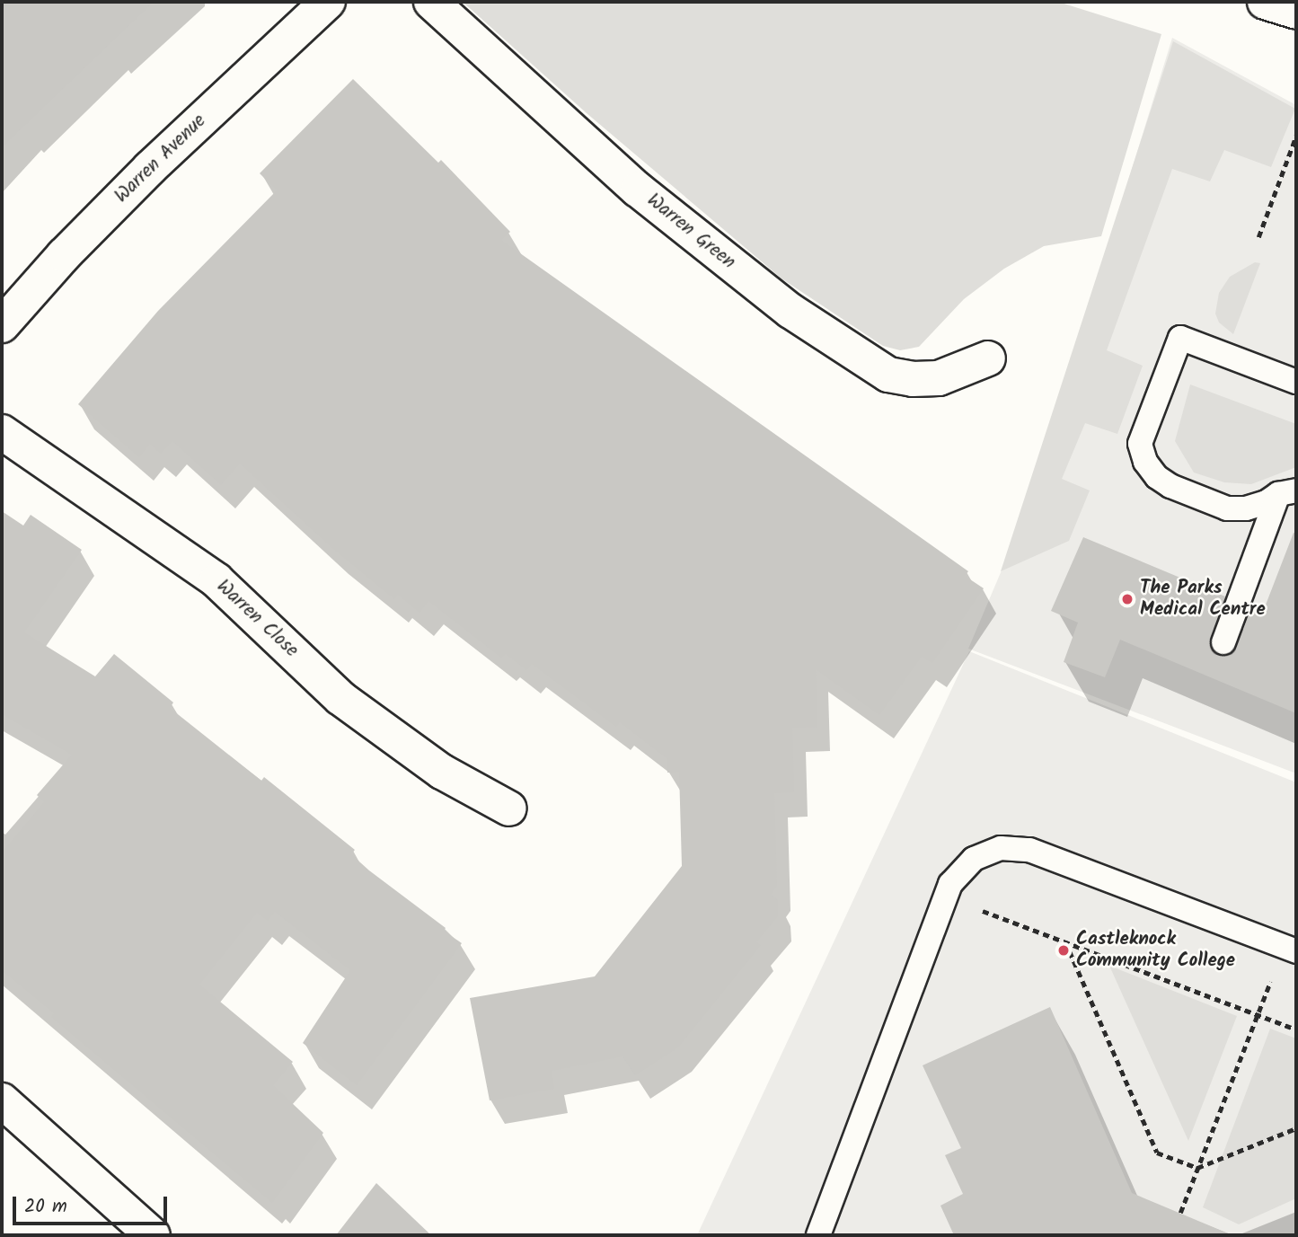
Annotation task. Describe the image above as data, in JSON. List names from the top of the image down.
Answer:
{
  "streets": {
    "street": ["Warren Avenue", "Warren Green", "Warren Close"]
  },
  "places": ["The Parks Medical Centre", "Castleknock Community College"],
  "scale_bar": "20 m"
}
